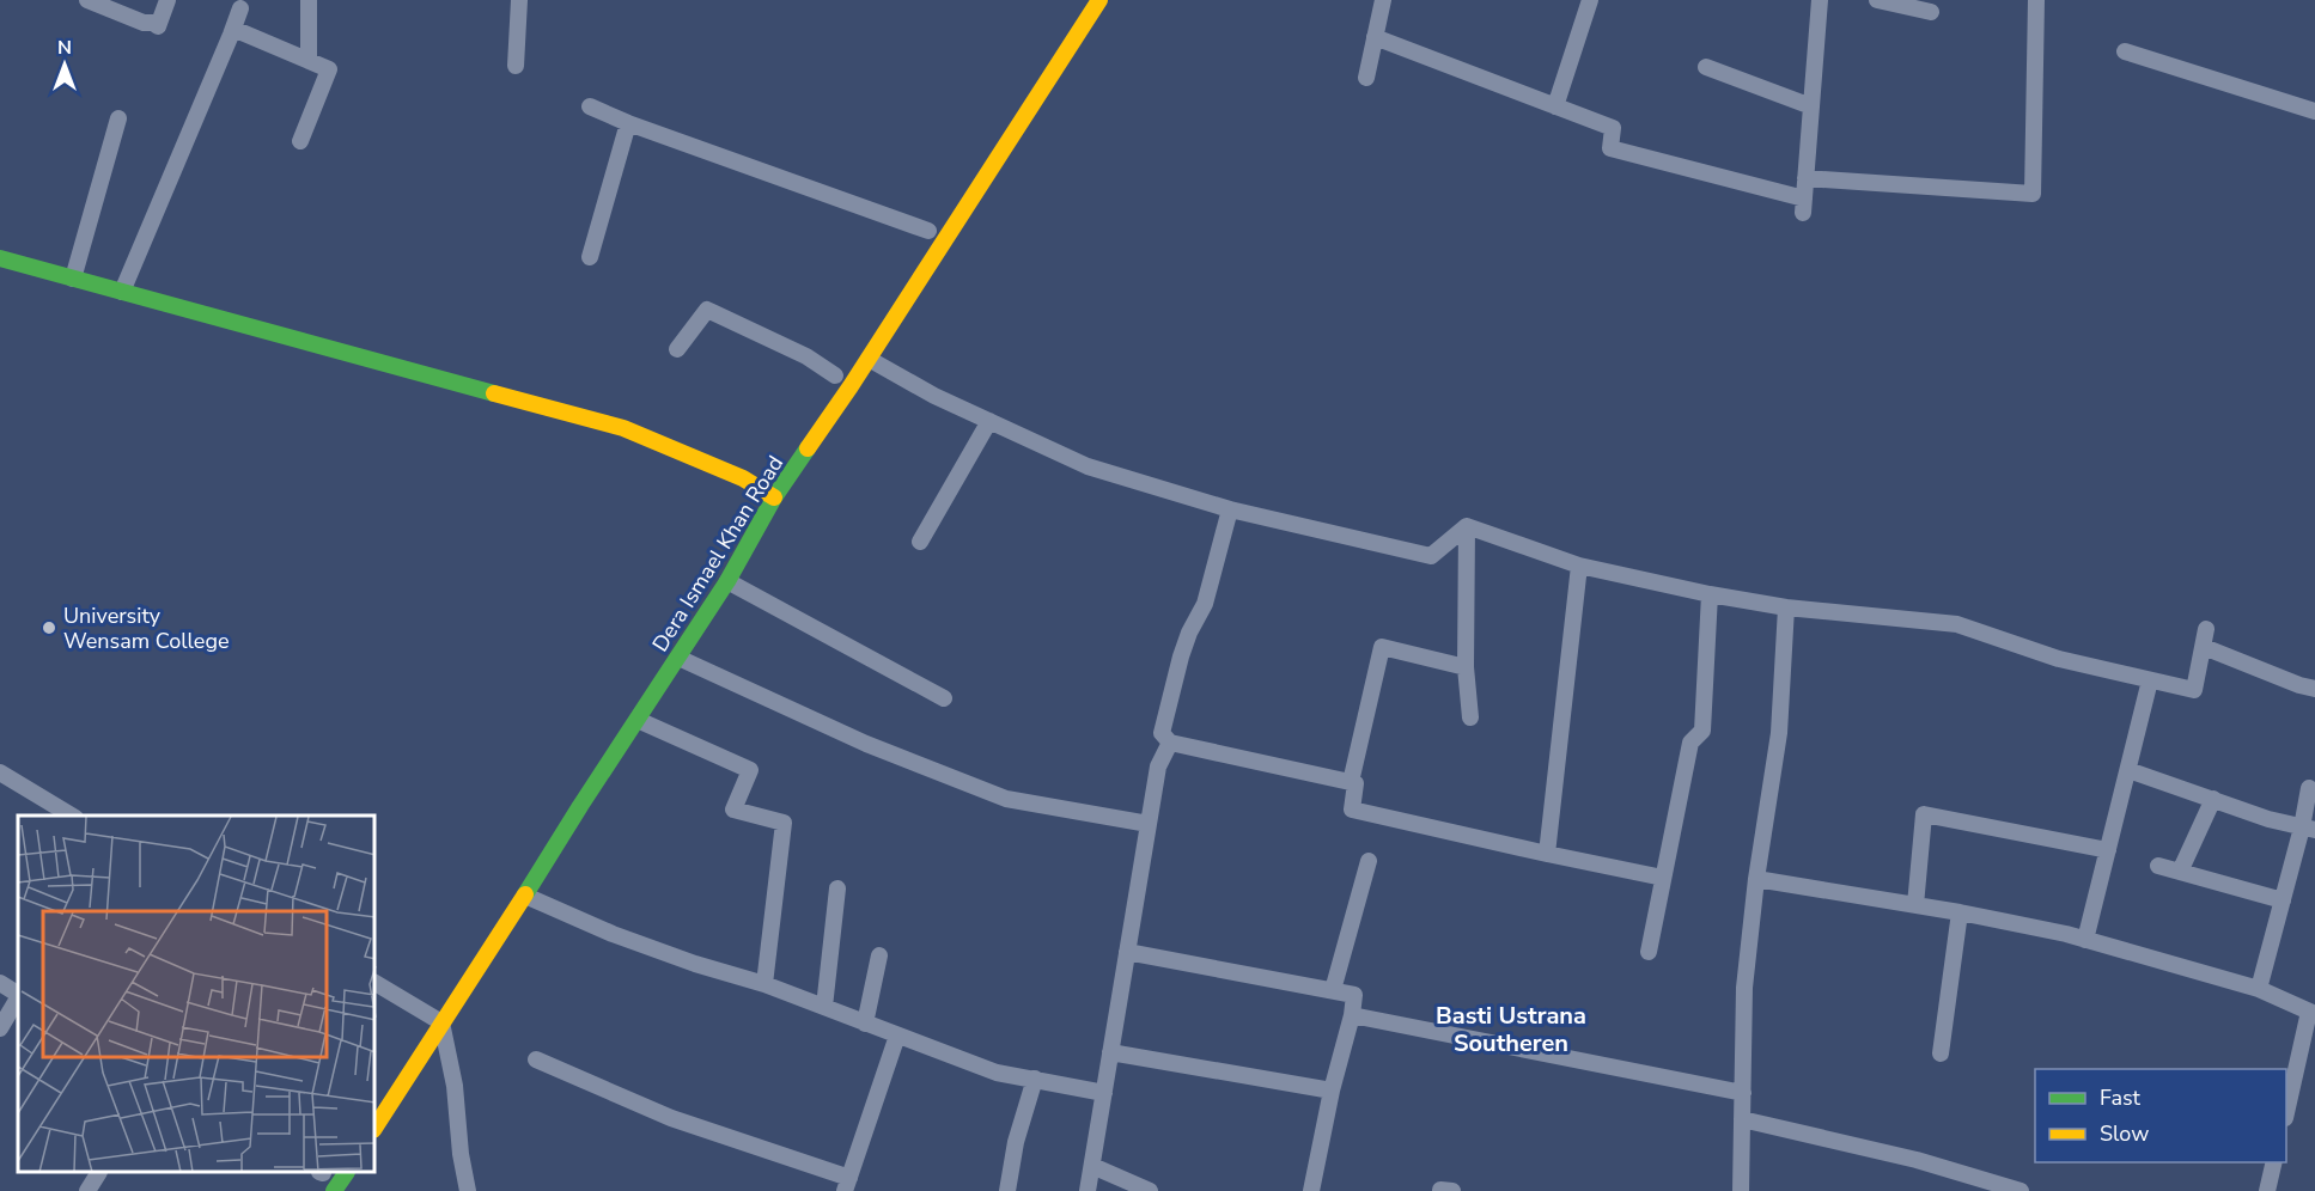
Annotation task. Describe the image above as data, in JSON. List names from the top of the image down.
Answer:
{
  "streets": {
    "main road": ["Dera Ismael Khan Road"]
  },
  "districts": ["Basti Ustrana Southeren"],
  "places": ["University Wensam College"],
  "legend": ["Fast", "Slow"],
  "north": "top"
}
